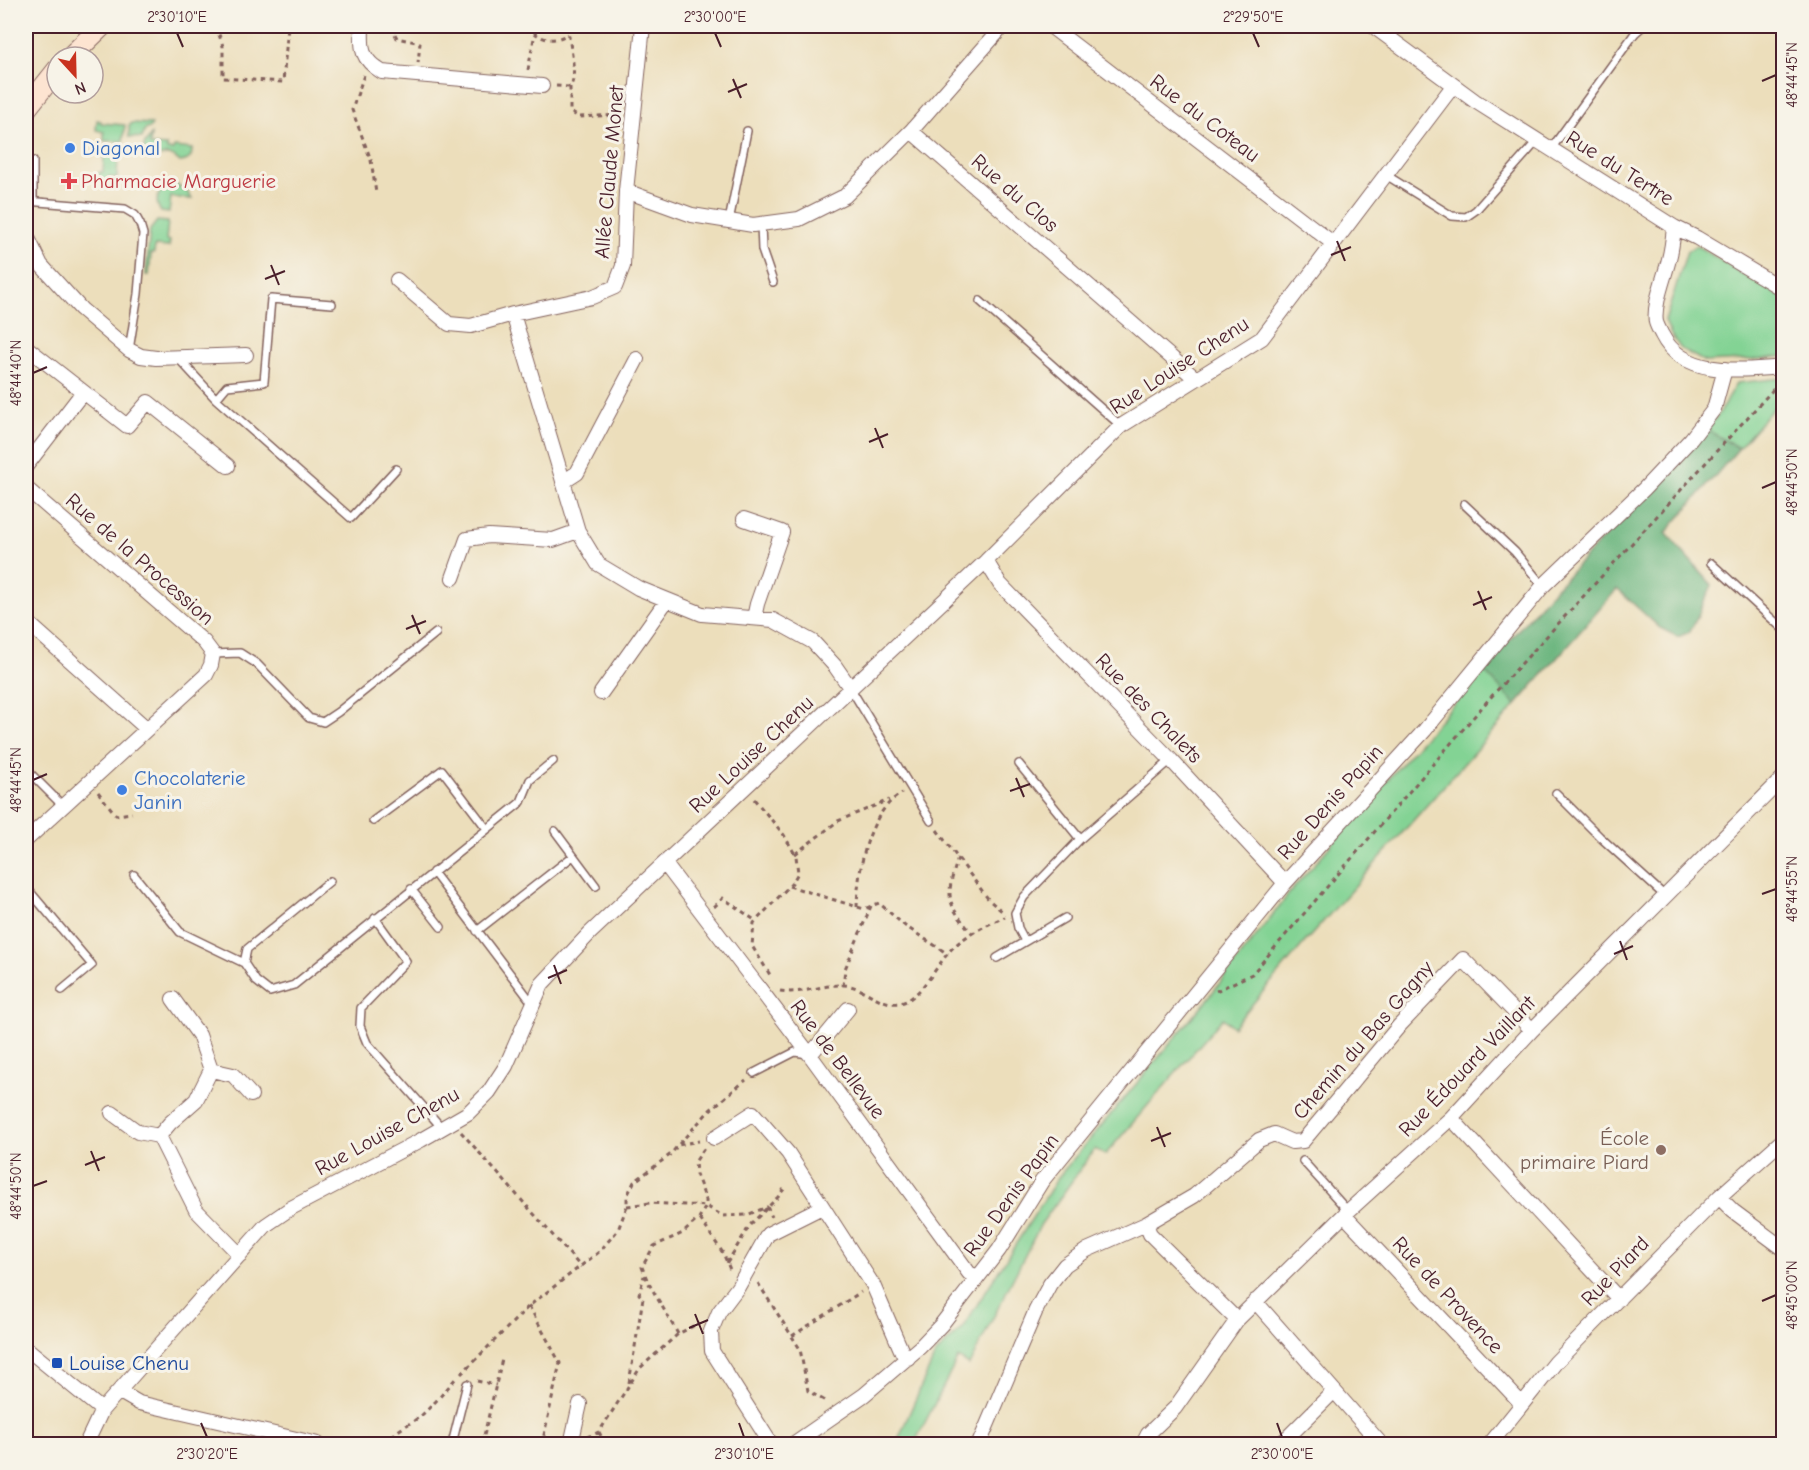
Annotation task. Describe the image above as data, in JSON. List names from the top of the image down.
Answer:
{
  "streets": {
    "street": [
      "Rue du Coteau",
      "Rue du Tertre",
      "Allée Claude Monet",
      "Rue du Clos",
      "Rue Louise Chenu",
      "Rue de la Procession",
      "Rue des Chalets",
      "Rue Denis Papin",
      "Chemin du Bas Gagny",
      "Rue de Bellevue",
      "Rue Édouard Vaillant",
      "Rue Piard",
      "Rue de Provence"
    ]
  },
  "crossings": [
    ["Rue du Coteau", "Rue Louise Chenu"],
    ["Rue du Tertre", "Rue Louise Chenu"],
    ["Rue du Tertre", "Rue Denis Papin"],
    ["Rue du Clos", "Rue Louise Chenu"],
    ["Rue Louise Chenu", "Rue des Chalets"],
    ["Rue Louise Chenu", "Rue de Bellevue"],
    ["Rue des Chalets", "Rue Denis Papin"],
    ["Rue Denis Papin", "Rue de Bellevue"],
    ["Chemin du Bas Gagny", "Rue Édouard Vaillant"],
    ["Rue Édouard Vaillant", "Rue de Provence"],
    ["Rue Piard", "Rue de Provence"]
  ],
  "places": {
    "other": ["Diagonal", "Chocolaterie Janin", "École primaire Piard"],
    "health": ["Pharmacie Marguerie"],
    "transit": ["Louise Chenu"]
  },
  "north": "bottom",
  "coordinates": [
    "2°30'10\"E",
    "2°30'00\"E",
    "2°29'50\"E",
    "48°44'45\"N",
    "48°44'40\"N",
    "48°44'50\"N",
    "48°44'55\"N",
    "48°45'00\"N",
    "2°30'20\"E"
  ]
}
